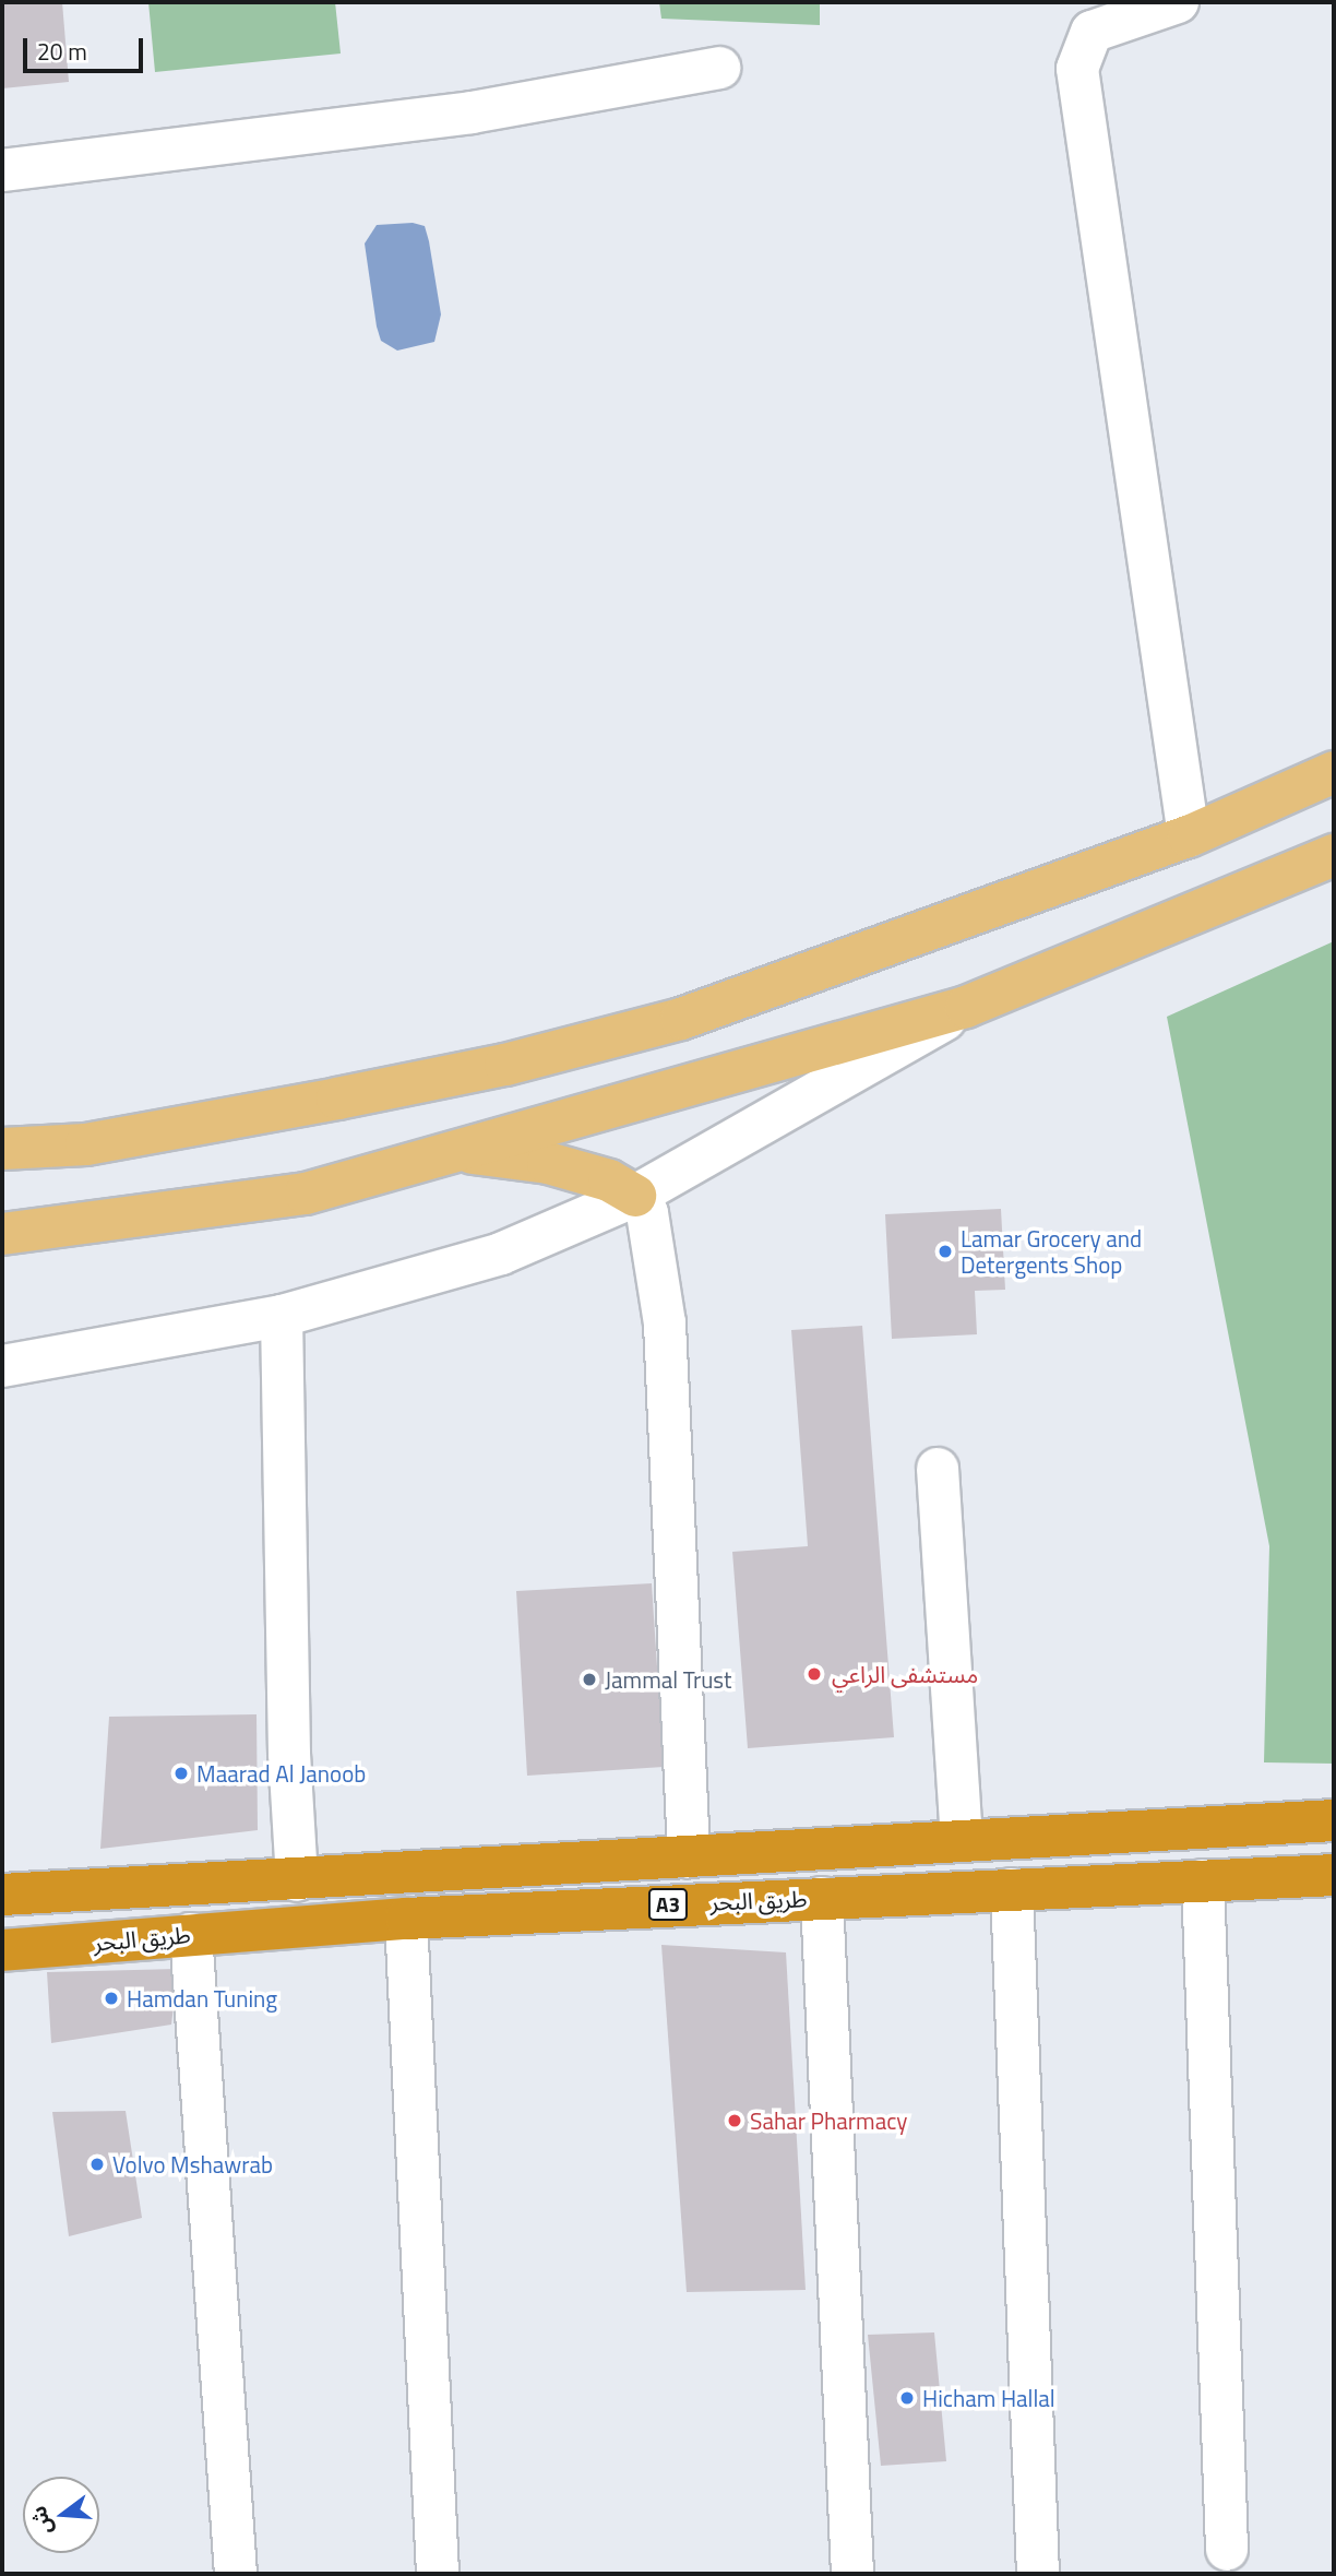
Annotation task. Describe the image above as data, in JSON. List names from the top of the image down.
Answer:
{
  "streets": {
    "highway": ["طريق البحر", "A3"]
  },
  "places": [
    "Lamar Grocery and Detergents Shop",
    "مستشفى الراعي",
    "Jammal Trust",
    "Maarad Al Janoob",
    "Hamdan Tuning",
    "Sahar Pharmacy",
    "Volvo Mshawrab",
    "Hicham Hallal"
  ],
  "scale_bar": "20 m",
  "north": "left"
}
